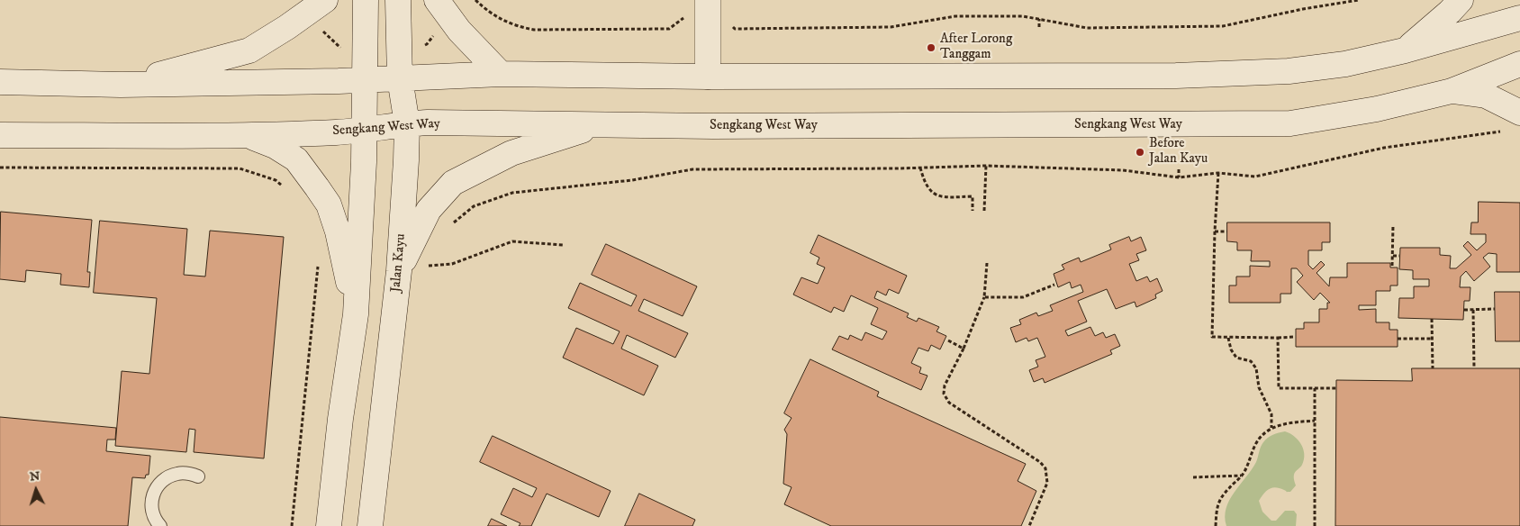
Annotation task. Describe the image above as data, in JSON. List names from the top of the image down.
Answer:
{
  "streets": {
    "main road": ["Sengkang West Way", "Jalan Kayu"]
  },
  "crossings": [
    ["Sengkang West Way", "Jalan Kayu"]
  ],
  "places": ["After Lorong Tanggam", "Before Jalan Kayu"],
  "north": "top"
}
